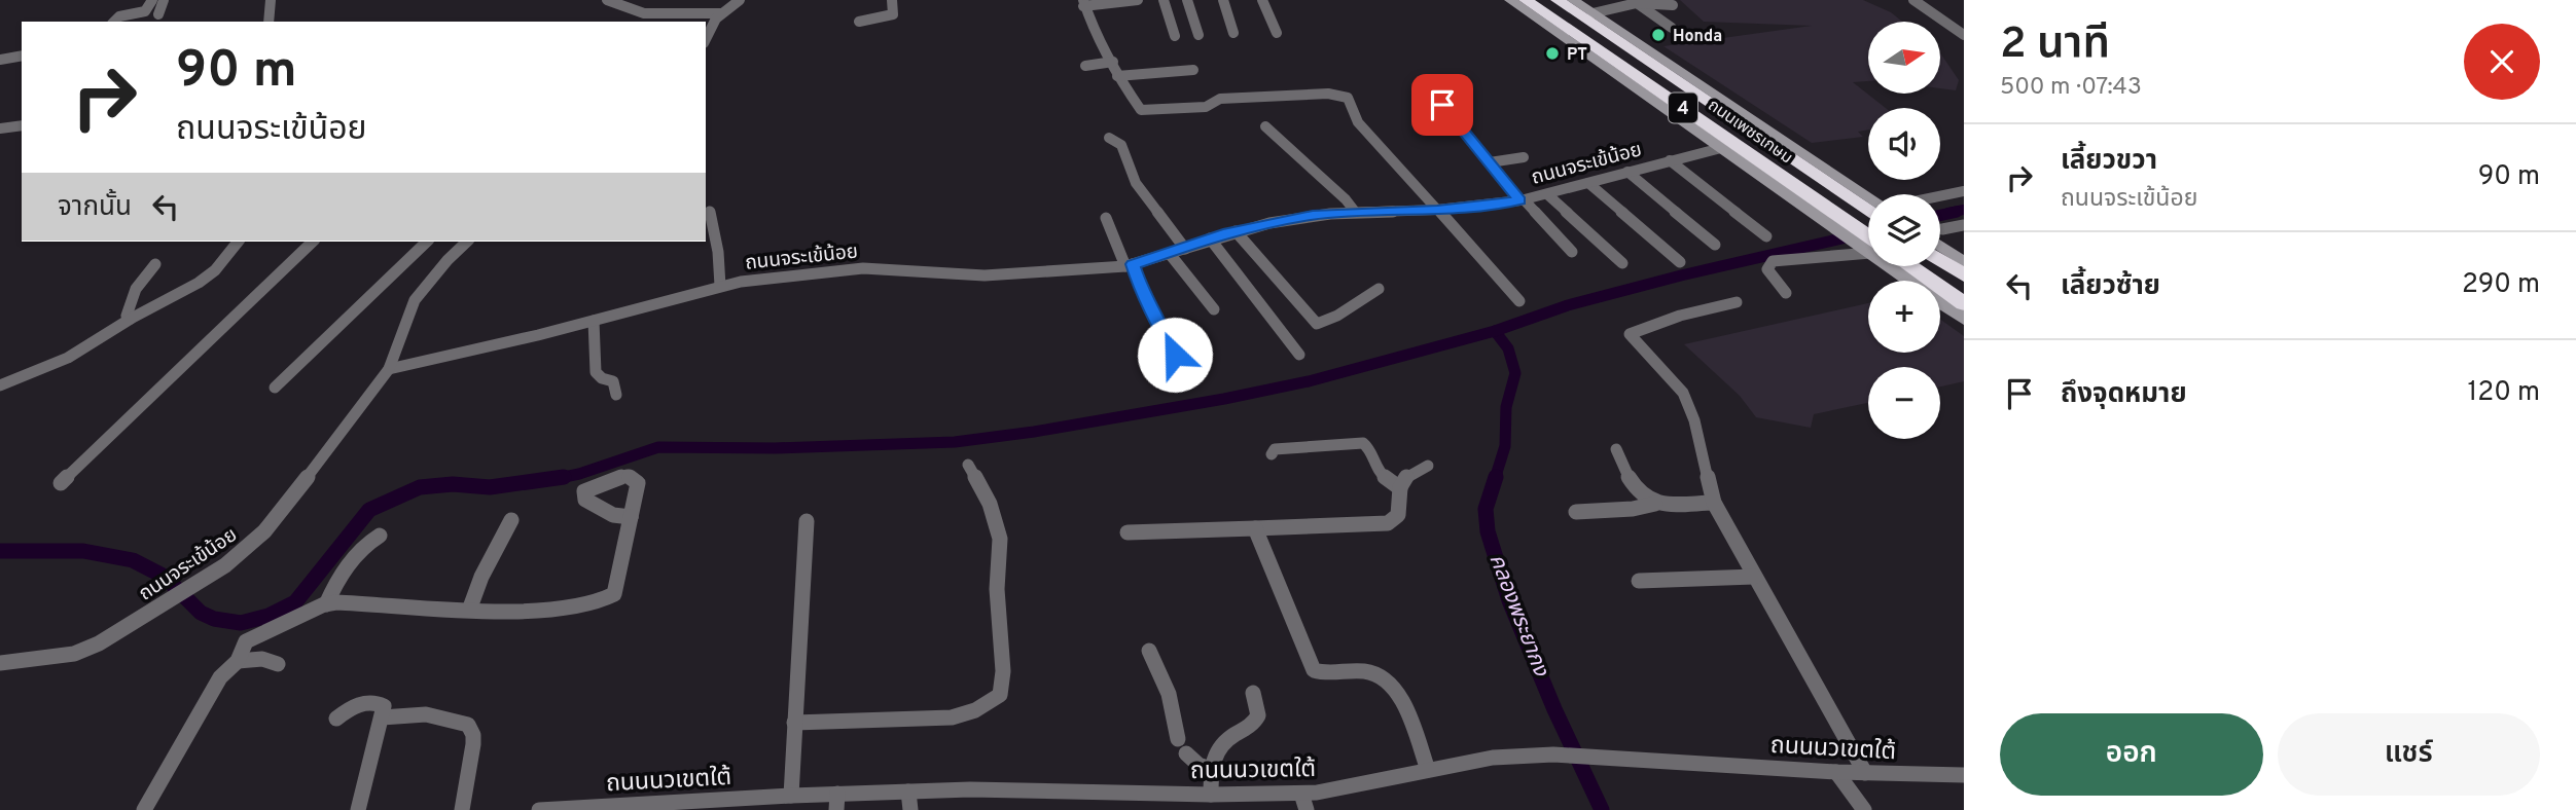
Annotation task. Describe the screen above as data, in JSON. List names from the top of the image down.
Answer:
{
  "streets": {
    "highway": ["4", "ถนนเพชรเกษม"],
    "street": ["ถนนจระเข้น้อย", "ถนนนวเขตใต้"]
  },
  "crossings": [
    ["4", "ถนนเพชรเกษม"],
    ["4", "ถนนจระเข้น้อย"]
  ],
  "water": ["คลองพระยากง"],
  "places": ["Honda", "PT"],
  "north": "right",
  "page": {
    "heading": ["2 นาที", "500 m · 07:43"],
    "map_buttons": ["+", "−"],
    "turn": ["90 m", "ถนนจระเข้น้อย"],
    "list": [
      {
        "name": "เลี้ยวขวา",
        "note": "ถนนจระเข้น้อย",
        "value": "90 m"
      },
      {
        "name": "เลี้ยวซ้าย",
        "value": "290 m"
      },
      {
        "name": "ถึงจุดหมาย",
        "value": "120 m"
      }
    ],
    "then": "จากนั้น",
    "buttons": ["ออก", "แชร์"]
  }
}
